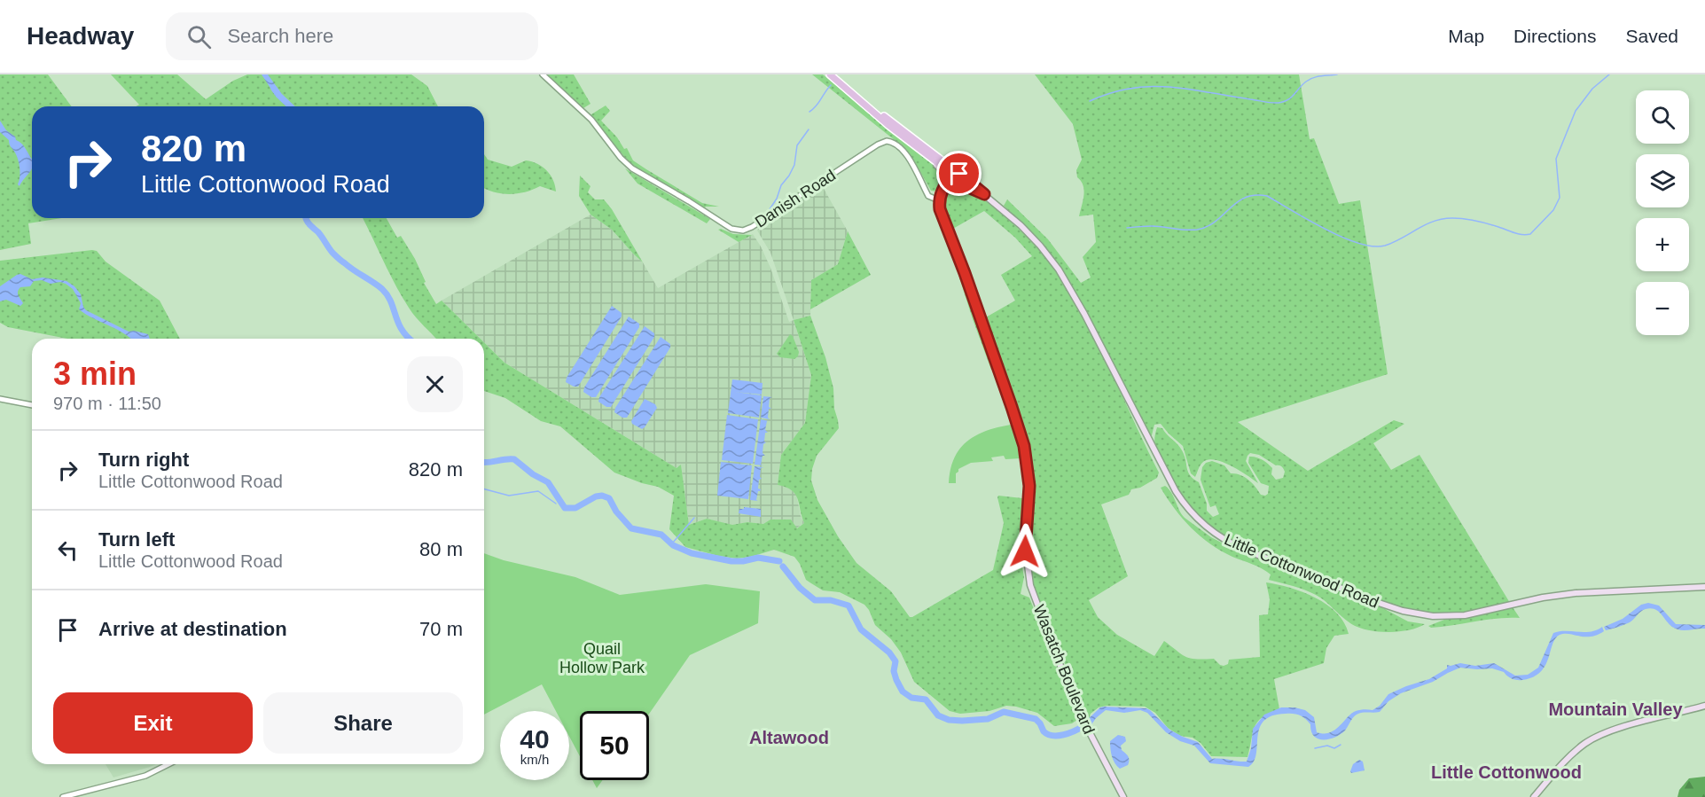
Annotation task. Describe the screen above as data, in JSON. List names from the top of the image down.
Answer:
{
  "streets": {
    "main road": ["Little Cottonwood Road", "Wasatch Boulevard"],
    "street": ["Danish Road"]
  },
  "crossings": [
    ["Danish Road", "Wasatch Boulevard"],
    ["Little Cottonwood Road", "Wasatch Boulevard"]
  ],
  "districts": ["Mountain Valley", "Altawood", "Little Cottonwood"],
  "parks": ["Quail Hollow Park"],
  "page": {
    "header": "Headway",
    "search": "Search here",
    "nav": ["Map", "Directions", "Saved"],
    "map_buttons": ["+", "−"],
    "turn": ["820 m", "Little Cottonwood Road"],
    "heading": ["3 min", "970 m · 11:50"],
    "list": [
      {
        "name": "Turn right",
        "note": "Little Cottonwood Road",
        "value": "820 m"
      },
      {
        "name": "Turn left",
        "note": "Little Cottonwood Road",
        "value": "80 m"
      },
      {
        "name": "Arrive at destination",
        "value": "70 m"
      }
    ],
    "buttons": ["Exit", "Share"],
    "speed": "40 km/h",
    "limit": "50"
  }
}
